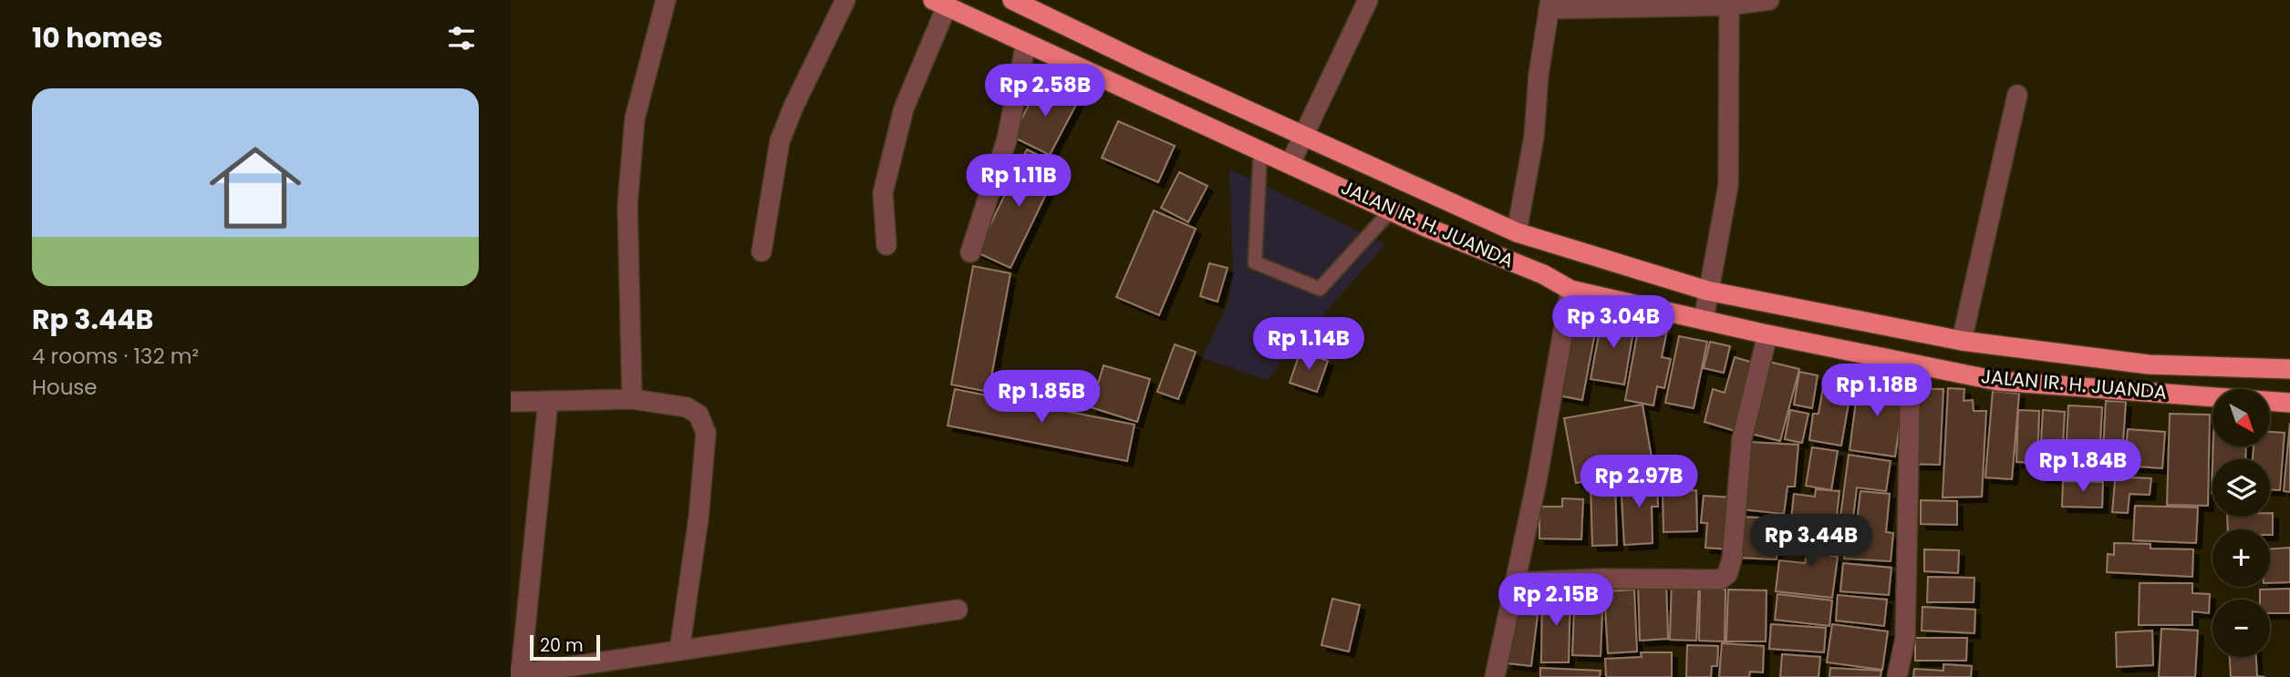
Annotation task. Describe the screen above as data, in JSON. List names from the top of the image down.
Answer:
{
  "streets": {
    "highway": ["JALAN IR. H. JUANDA"]
  },
  "scale_bar": "20 m",
  "north": "bottom right",
  "page": {
    "heading": "10 homes",
    "price": [
      "Rp 2.58B",
      "Rp 1.11B",
      "Rp 3.04B",
      "Rp 1.14B",
      "Rp 1.18B",
      "Rp 1.85B",
      "Rp 1.84B",
      "Rp 2.97B",
      "Rp 3.44B",
      "Rp 2.15B"
    ],
    "list": [
      {
        "name": "Rp 3.44B",
        "note": "4 rooms · 132 m² · House"
      }
    ],
    "map_buttons": ["+", "−"],
    "scale": "20 m"
  }
}
